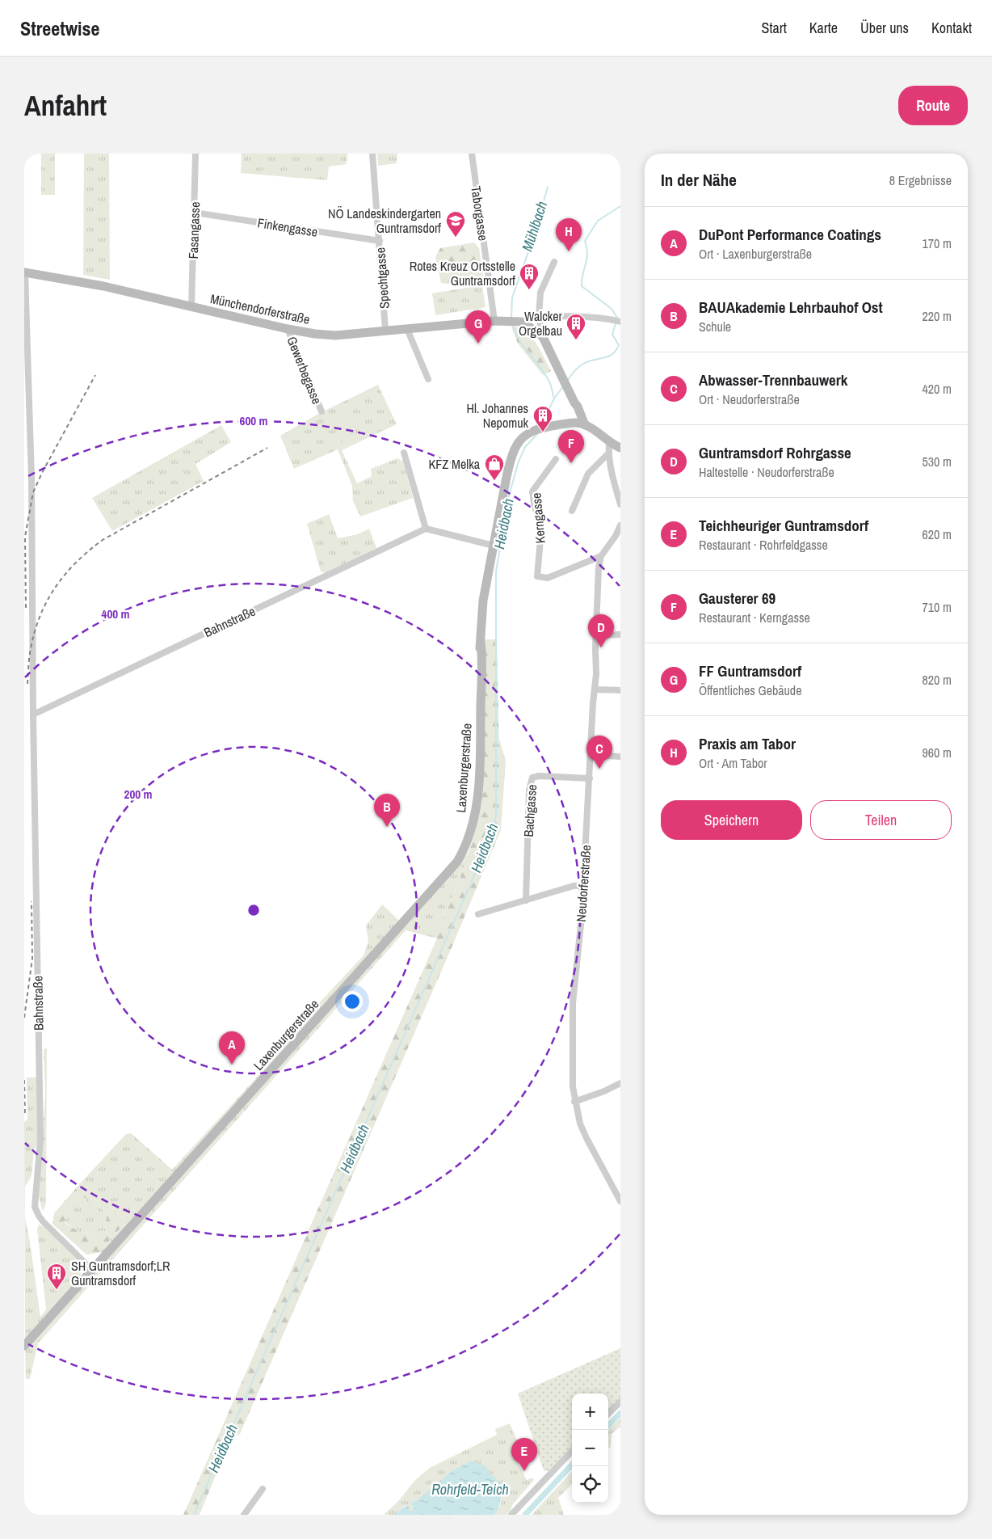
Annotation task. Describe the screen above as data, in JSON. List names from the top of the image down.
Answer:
{
  "streets": {
    "street": [
      "Taborgasse",
      "Finkengasse",
      "Fasangasse",
      "Spechtgasse",
      "Münchendorferstraße",
      "Gewerbegasse",
      "Kerngasse",
      "Bahnstraße",
      "Laxenburgerstraße",
      "Bachgasse",
      "Neudorferstraße"
    ]
  },
  "crossings": [
    ["Taborgasse", "Münchendorferstraße"],
    ["Finkengasse", "Fasangasse"],
    ["Finkengasse", "Spechtgasse"],
    ["Fasangasse", "Münchendorferstraße"],
    ["Spechtgasse", "Münchendorferstraße"],
    ["Münchendorferstraße", "Gewerbegasse"],
    ["Münchendorferstraße", "Bahnstraße"],
    ["Kerngasse", "Neudorferstraße"],
    ["Bahnstraße", "Laxenburgerstraße"],
    ["Bachgasse", "Neudorferstraße"]
  ],
  "water": ["Mühlbach", "Heidbach", "Rohrfeld-Teich"],
  "places": {
    "school or university": ["NÖ Landeskindergarten Guntramsdorf"],
    "building": [
      "Rotes Kreuz Ortsstelle Guntramsdorf",
      "Walcker Orgelbau",
      "Hl. Johannes Nepomuk",
      "SH Guntramsdorf;LR Guntramsdorf"
    ],
    "shop": ["KFZ Melka"]
  },
  "page": {
    "header": "Streetwise",
    "nav": [
      "Start",
      "Karte",
      "Über uns",
      "Kontakt"
    ],
    "buttons": [
      "Route",
      ["Speichern", "Teilen"]
    ],
    "title": "Anfahrt",
    "heading": ["In der Nähe", "8 Ergebnisse"],
    "list": [
      {
        "mark": "A",
        "name": "DuPont Performance Coatings",
        "note": "Ort · Laxenburgerstraße",
        "value": "170 m"
      },
      {
        "mark": "B",
        "name": "BAUAkademie Lehrbauhof Ost",
        "note": "Schule",
        "value": "220 m"
      },
      {
        "mark": "C",
        "name": "Abwasser-Trennbauwerk",
        "note": "Ort · Neudorferstraße",
        "value": "420 m"
      },
      {
        "mark": "D",
        "name": "Guntramsdorf Rohrgasse",
        "note": "Haltestelle · Neudorferstraße",
        "value": "530 m"
      },
      {
        "mark": "E",
        "name": "Teichheuriger Guntramsdorf",
        "note": "Restaurant · Rohrfeldgasse",
        "value": "620 m"
      },
      {
        "mark": "F",
        "name": "Gausterer 69",
        "note": "Restaurant · Kerngasse",
        "value": "710 m"
      },
      {
        "mark": "G",
        "name": "FF Guntramsdorf",
        "note": "Öffentliches Gebäude",
        "value": "820 m"
      },
      {
        "mark": "H",
        "name": "Praxis am Tabor",
        "note": "Ort · Am Tabor",
        "value": "960 m"
      }
    ],
    "pins": [
      "H",
      "G",
      "F",
      "D",
      "C",
      "B",
      "A",
      "E"
    ],
    "map_buttons": ["+", "−"]
  },
  "rings": ["600 m", "400 m", "200 m"]
}
